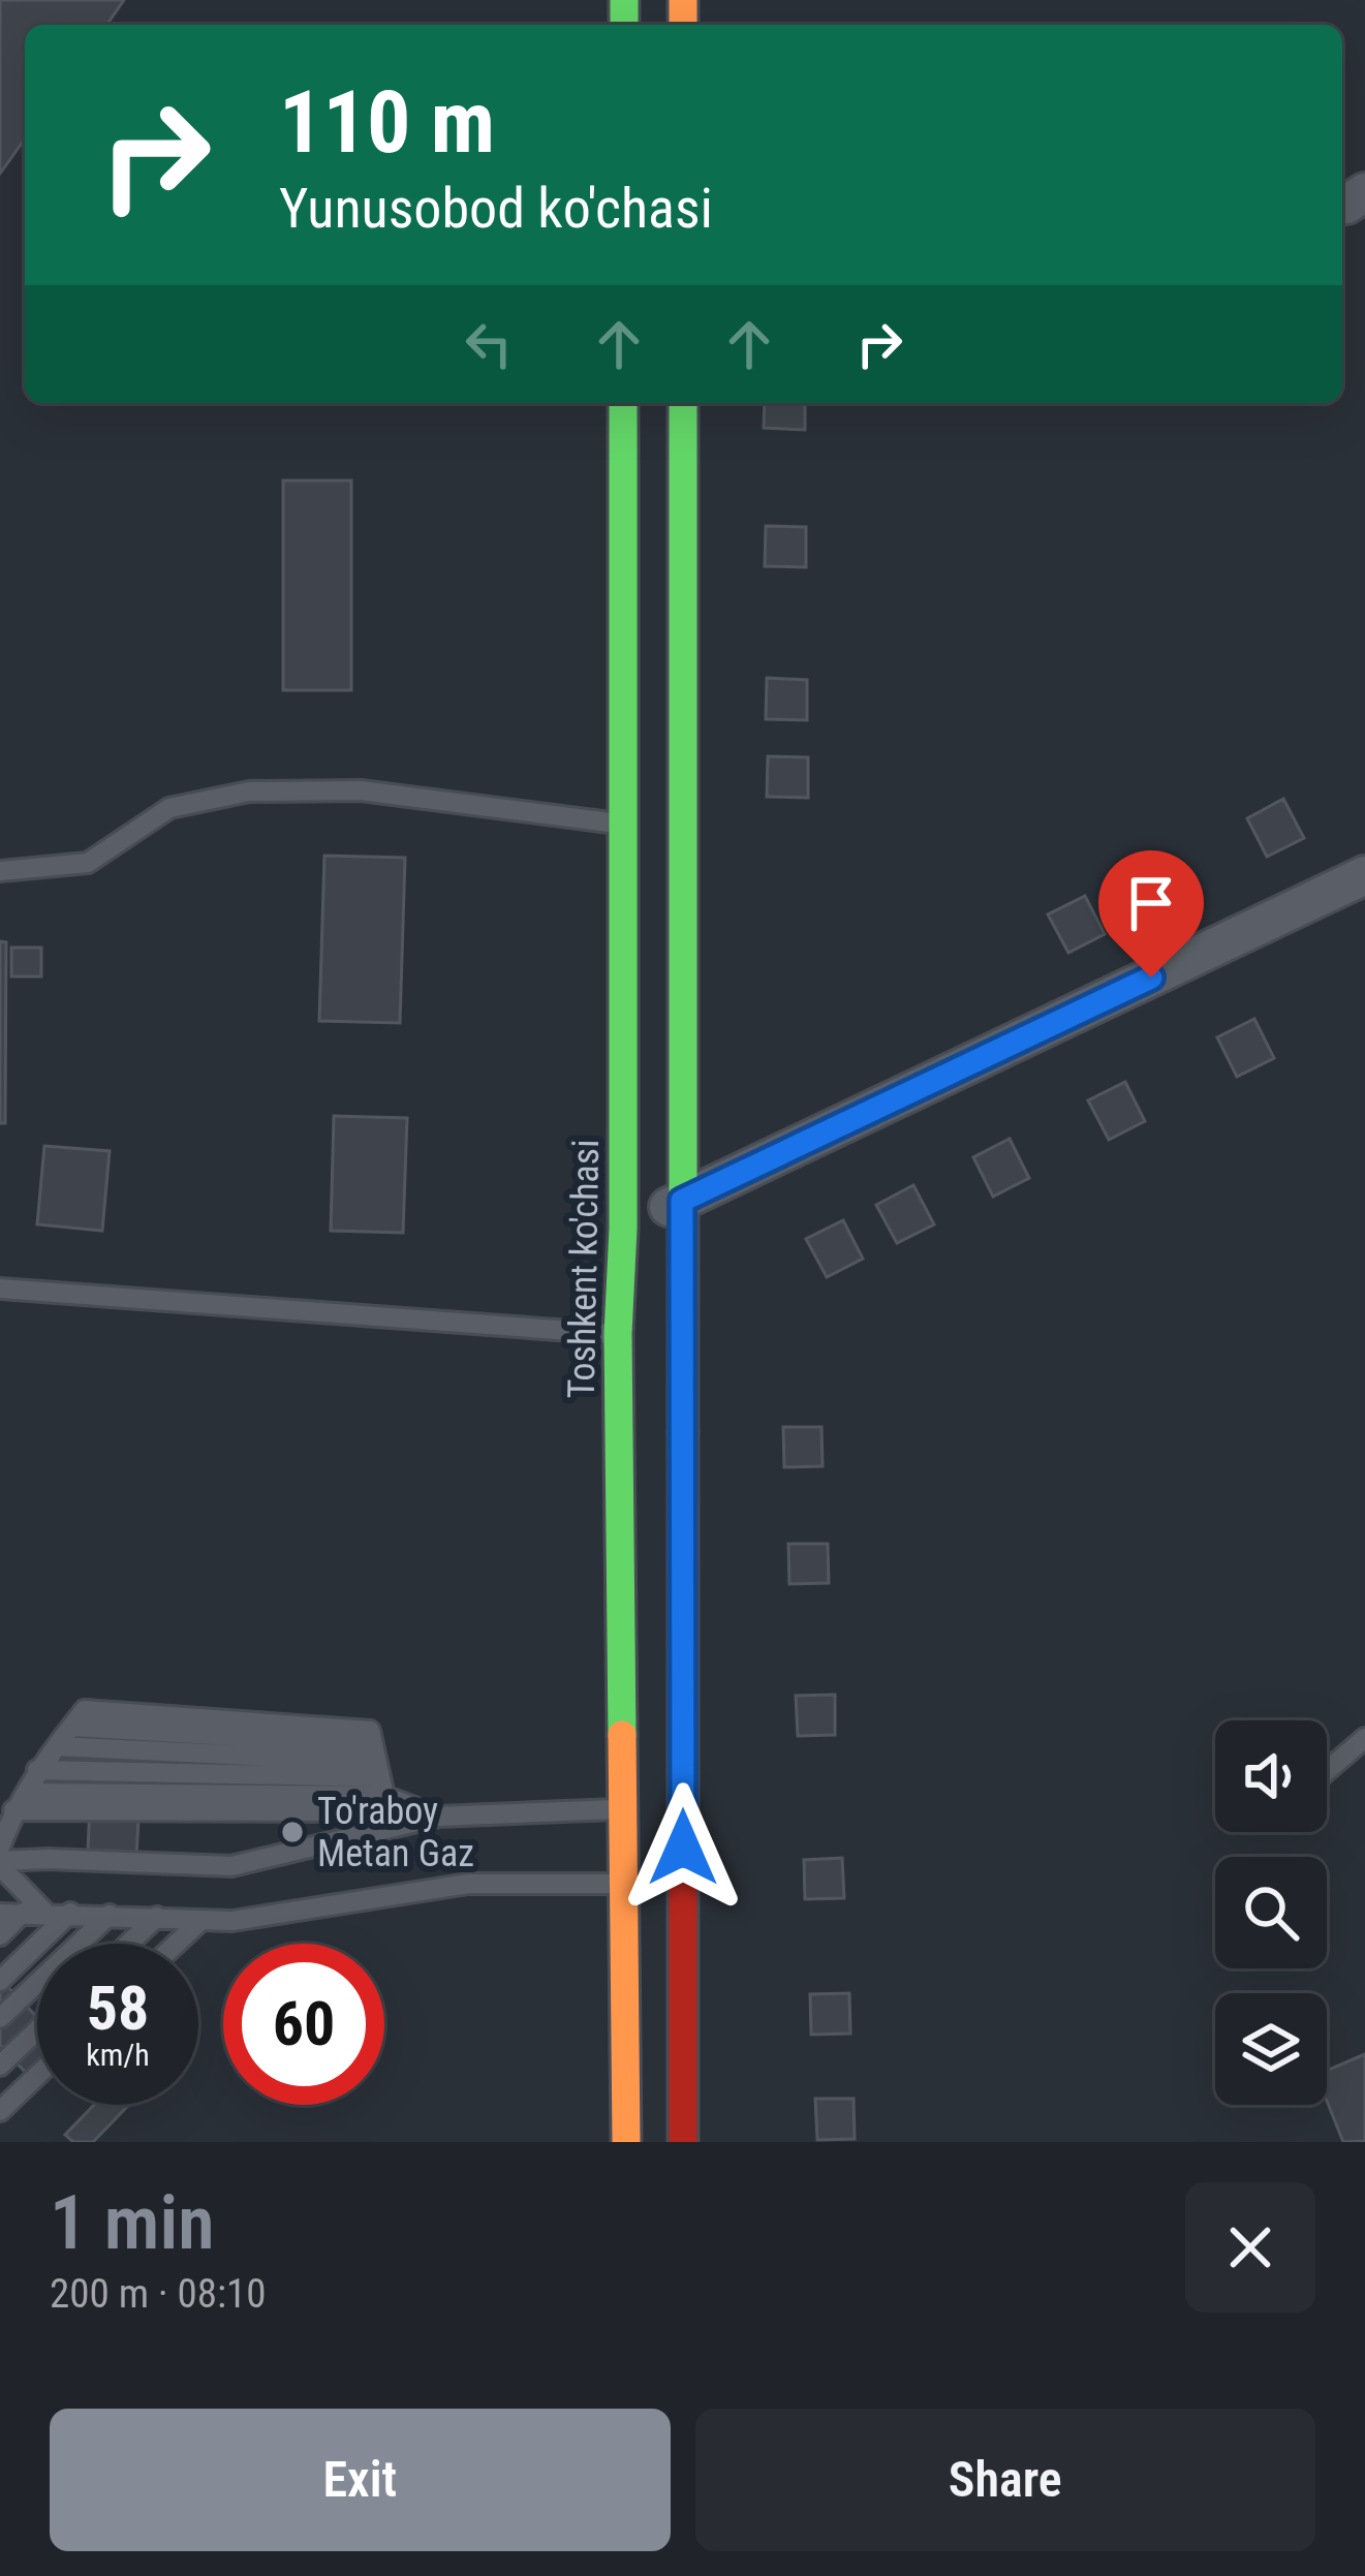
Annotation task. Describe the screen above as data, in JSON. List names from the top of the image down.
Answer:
{
  "streets": {
    "main road": ["Toshkent ko'chasi"]
  },
  "places": ["To'raboy Metan Gaz"],
  "page": {
    "turn": ["110 m", "Yunusobod ko'chasi"],
    "speed": "58 km/h",
    "limit": "60",
    "heading": ["1 min", "200 m · 08:10"],
    "buttons": ["Exit", "Share"]
  }
}
